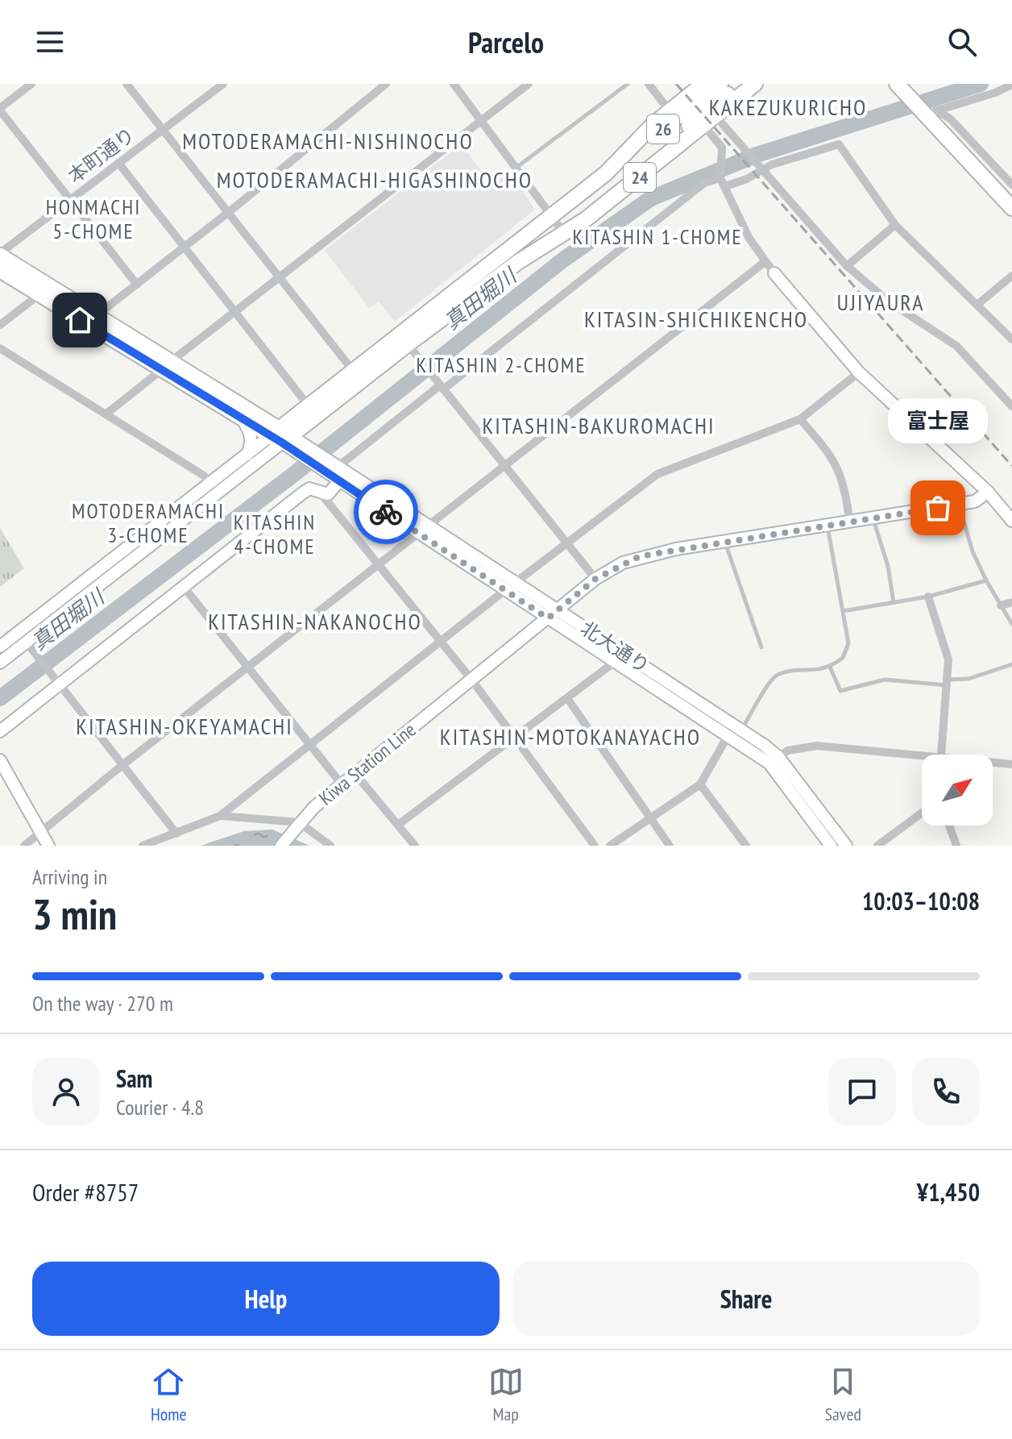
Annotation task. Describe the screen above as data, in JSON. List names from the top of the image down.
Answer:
{
  "streets": {
    "highway": ["26", "24"],
    "street": ["本町通り", "北大通り", "Kiwa Station Line"]
  },
  "crossings": [
    ["26", "24"],
    ["北大通り", "Kiwa Station Line"]
  ],
  "districts": [
    "KAKEZUKURICHO",
    "MOTODERAMACHI-NISHINOCHO",
    "MOTODERAMACHI-HIGASHINOCHO",
    "HONMACHI 5-CHOME",
    "KITASHIN 1-CHOME",
    "UJIYAURA",
    "KITASIN-SHICHIKENCHO",
    "KITASHIN 2-CHOME",
    "KITASHIN-BAKUROMACHI",
    "MOTODERAMACHI 3-CHOME",
    "KITASHIN 4-CHOME",
    "KITASHIN-NAKANOCHO",
    "KITASHIN-OKEYAMACHI",
    "KITASHIN-MOTOKANAYACHO"
  ],
  "water": ["真田堀川"],
  "places": ["富士屋"],
  "north": "top right",
  "page": {
    "header": "Parcelo",
    "bubble": "富士屋",
    "heading": ["3 min", "Arriving in", "10:03–10:08"],
    "panel": [
      "Sam",
      "Courier · 4.8",
      "Order #8757",
      "¥1,450"
    ],
    "bar": "On the way · 270 m",
    "buttons": ["Help", "Share"],
    "tabs": ["Home", "Map", "Saved"]
  }
}
